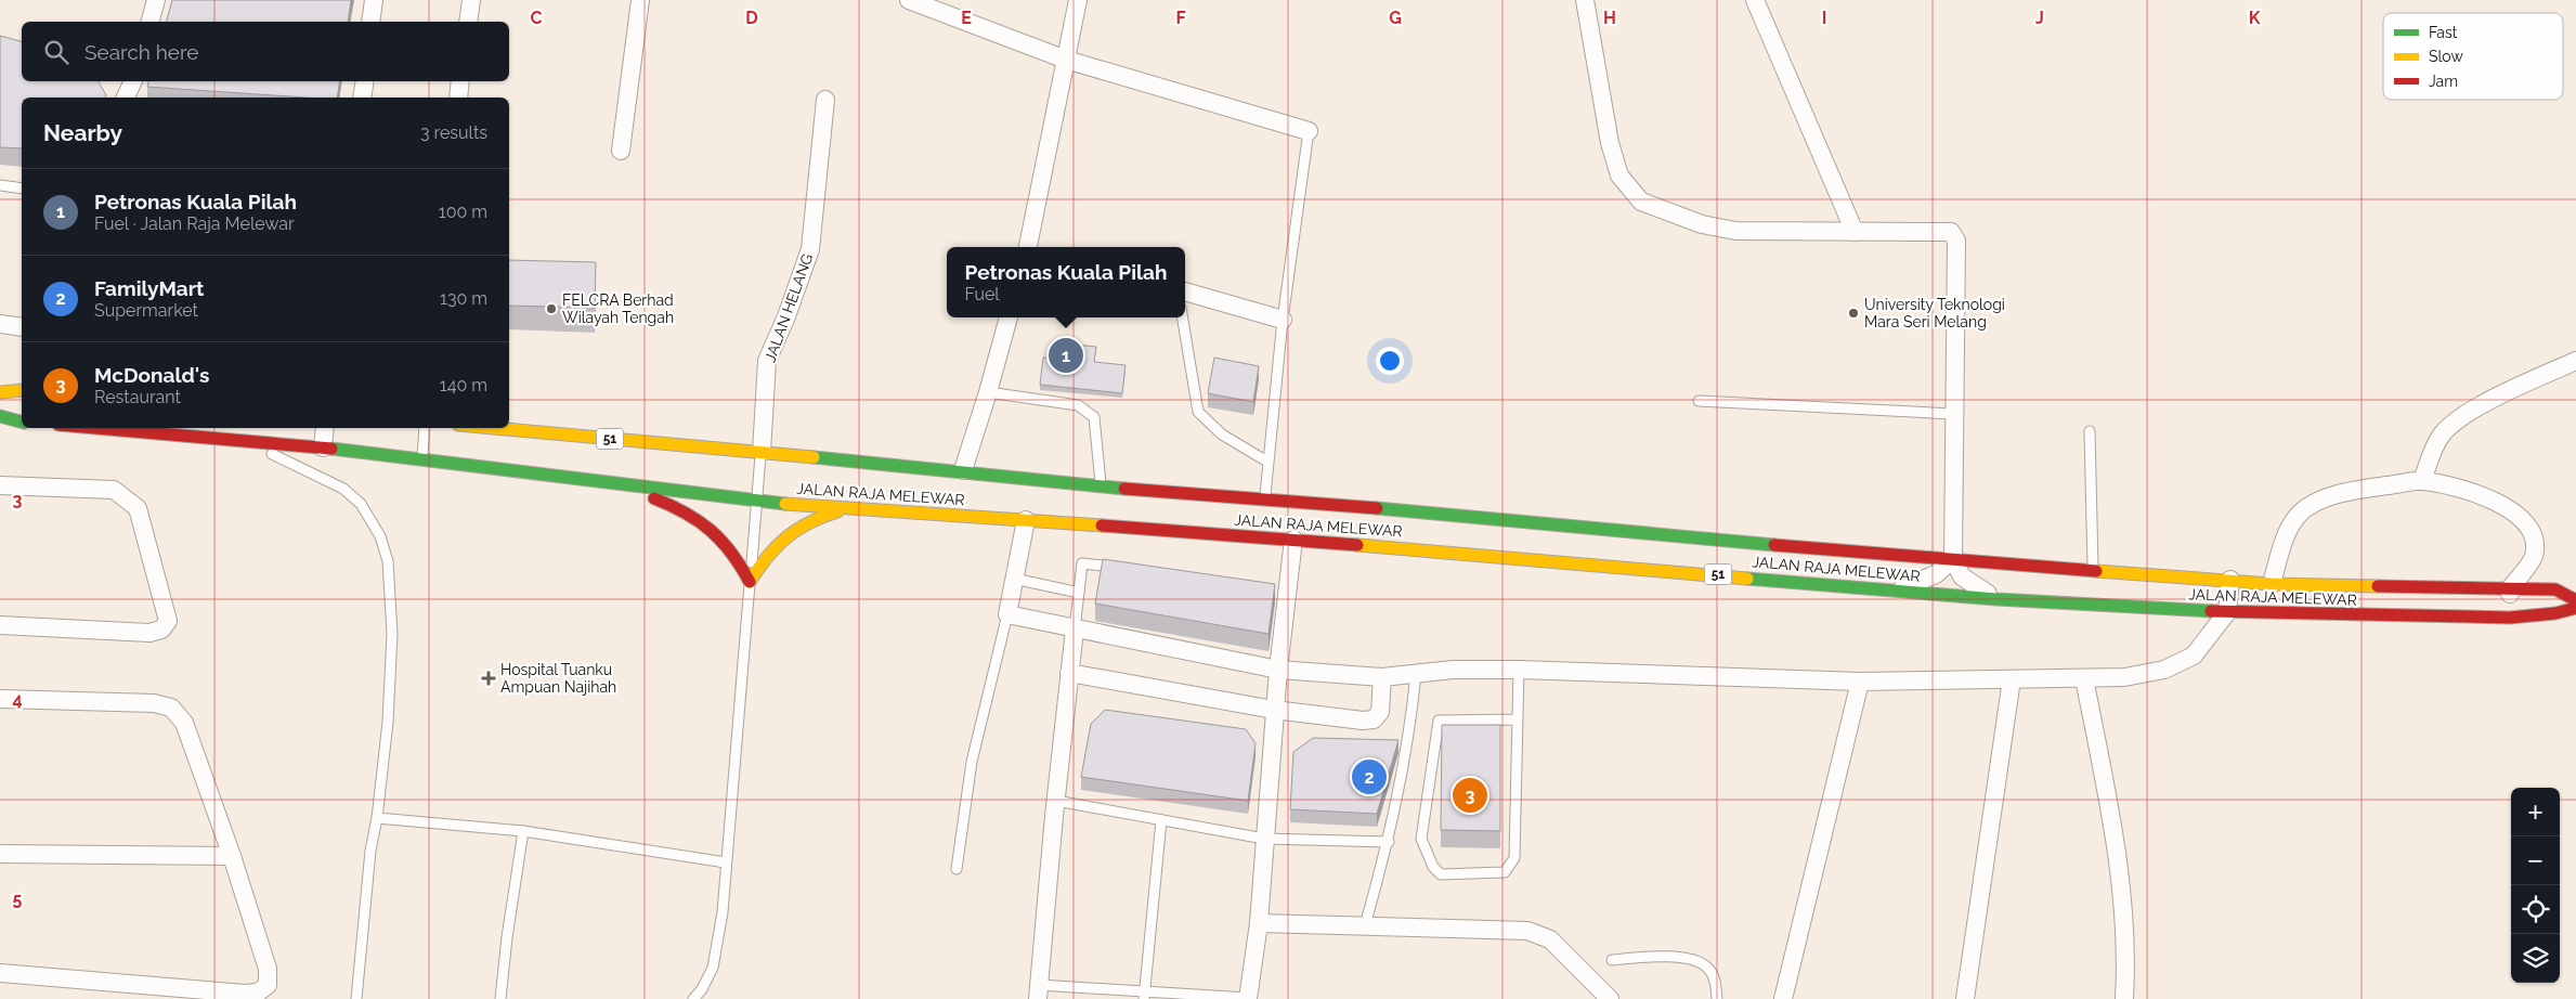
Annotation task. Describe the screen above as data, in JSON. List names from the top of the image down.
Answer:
{
  "streets": {
    "highway": ["51", "JALAN RAJA MELEWAR"],
    "street": ["JALAN HELANG"]
  },
  "crossings": [
    ["JALAN HELANG", "JALAN RAJA MELEWAR"]
  ],
  "places": {
    "other": ["FELCRA Berhad Wilayah Tengah", "University Teknologi Mara Seri Melang"],
    "health": ["Hospital Tuanku Ampuan Najihah"]
  },
  "legend": ["Fast", "Slow", "Jam"],
  "page": {
    "search": "Search here",
    "heading": ["Nearby", "3 results"],
    "list": [
      {
        "mark": "1",
        "name": "Petronas Kuala Pilah",
        "note": "Fuel · Jalan Raja Melewar",
        "value": "100 m"
      },
      {
        "mark": "2",
        "name": "FamilyMart",
        "note": "Supermarket",
        "value": "130 m"
      },
      {
        "mark": "3",
        "name": "McDonald's",
        "note": "Restaurant",
        "value": "140 m"
      }
    ],
    "popup": ["Petronas Kuala Pilah", "Fuel"],
    "pins": ["1", "2", "3"],
    "map_buttons": ["+", "−"]
  },
  "grid": {
    "columns": [
      "C",
      "D",
      "E",
      "F",
      "G",
      "H",
      "I",
      "J",
      "K"
    ],
    "rows": ["3", "4", "5"]
  }
}
